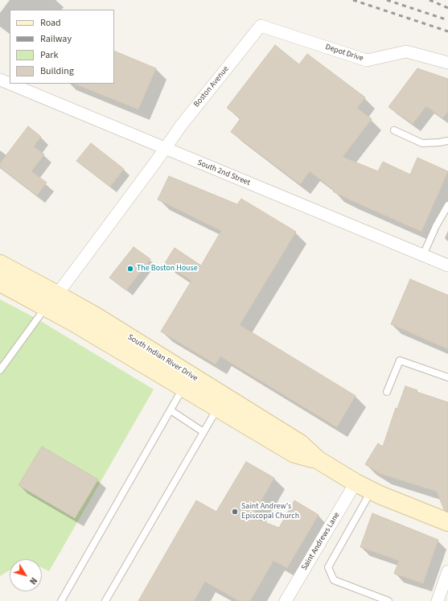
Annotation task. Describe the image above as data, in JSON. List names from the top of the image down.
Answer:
{
  "streets": {
    "street": [
      "Depot Drive",
      "Boston Avenue",
      "South 2nd Street",
      "South Indian River Drive",
      "Saint Andrews Lane"
    ]
  },
  "crossings": [
    ["Depot Drive", "Boston Avenue"],
    ["Boston Avenue", "South 2nd Street"],
    ["Boston Avenue", "South Indian River Drive"],
    ["South Indian River Drive", "Saint Andrews Lane"]
  ],
  "places": ["The Boston House", "Saint Andrew's Episcopal Church"],
  "legend": [
    "Road",
    "Railway",
    "Park",
    "Building"
  ],
  "north": "bottom right"
}
